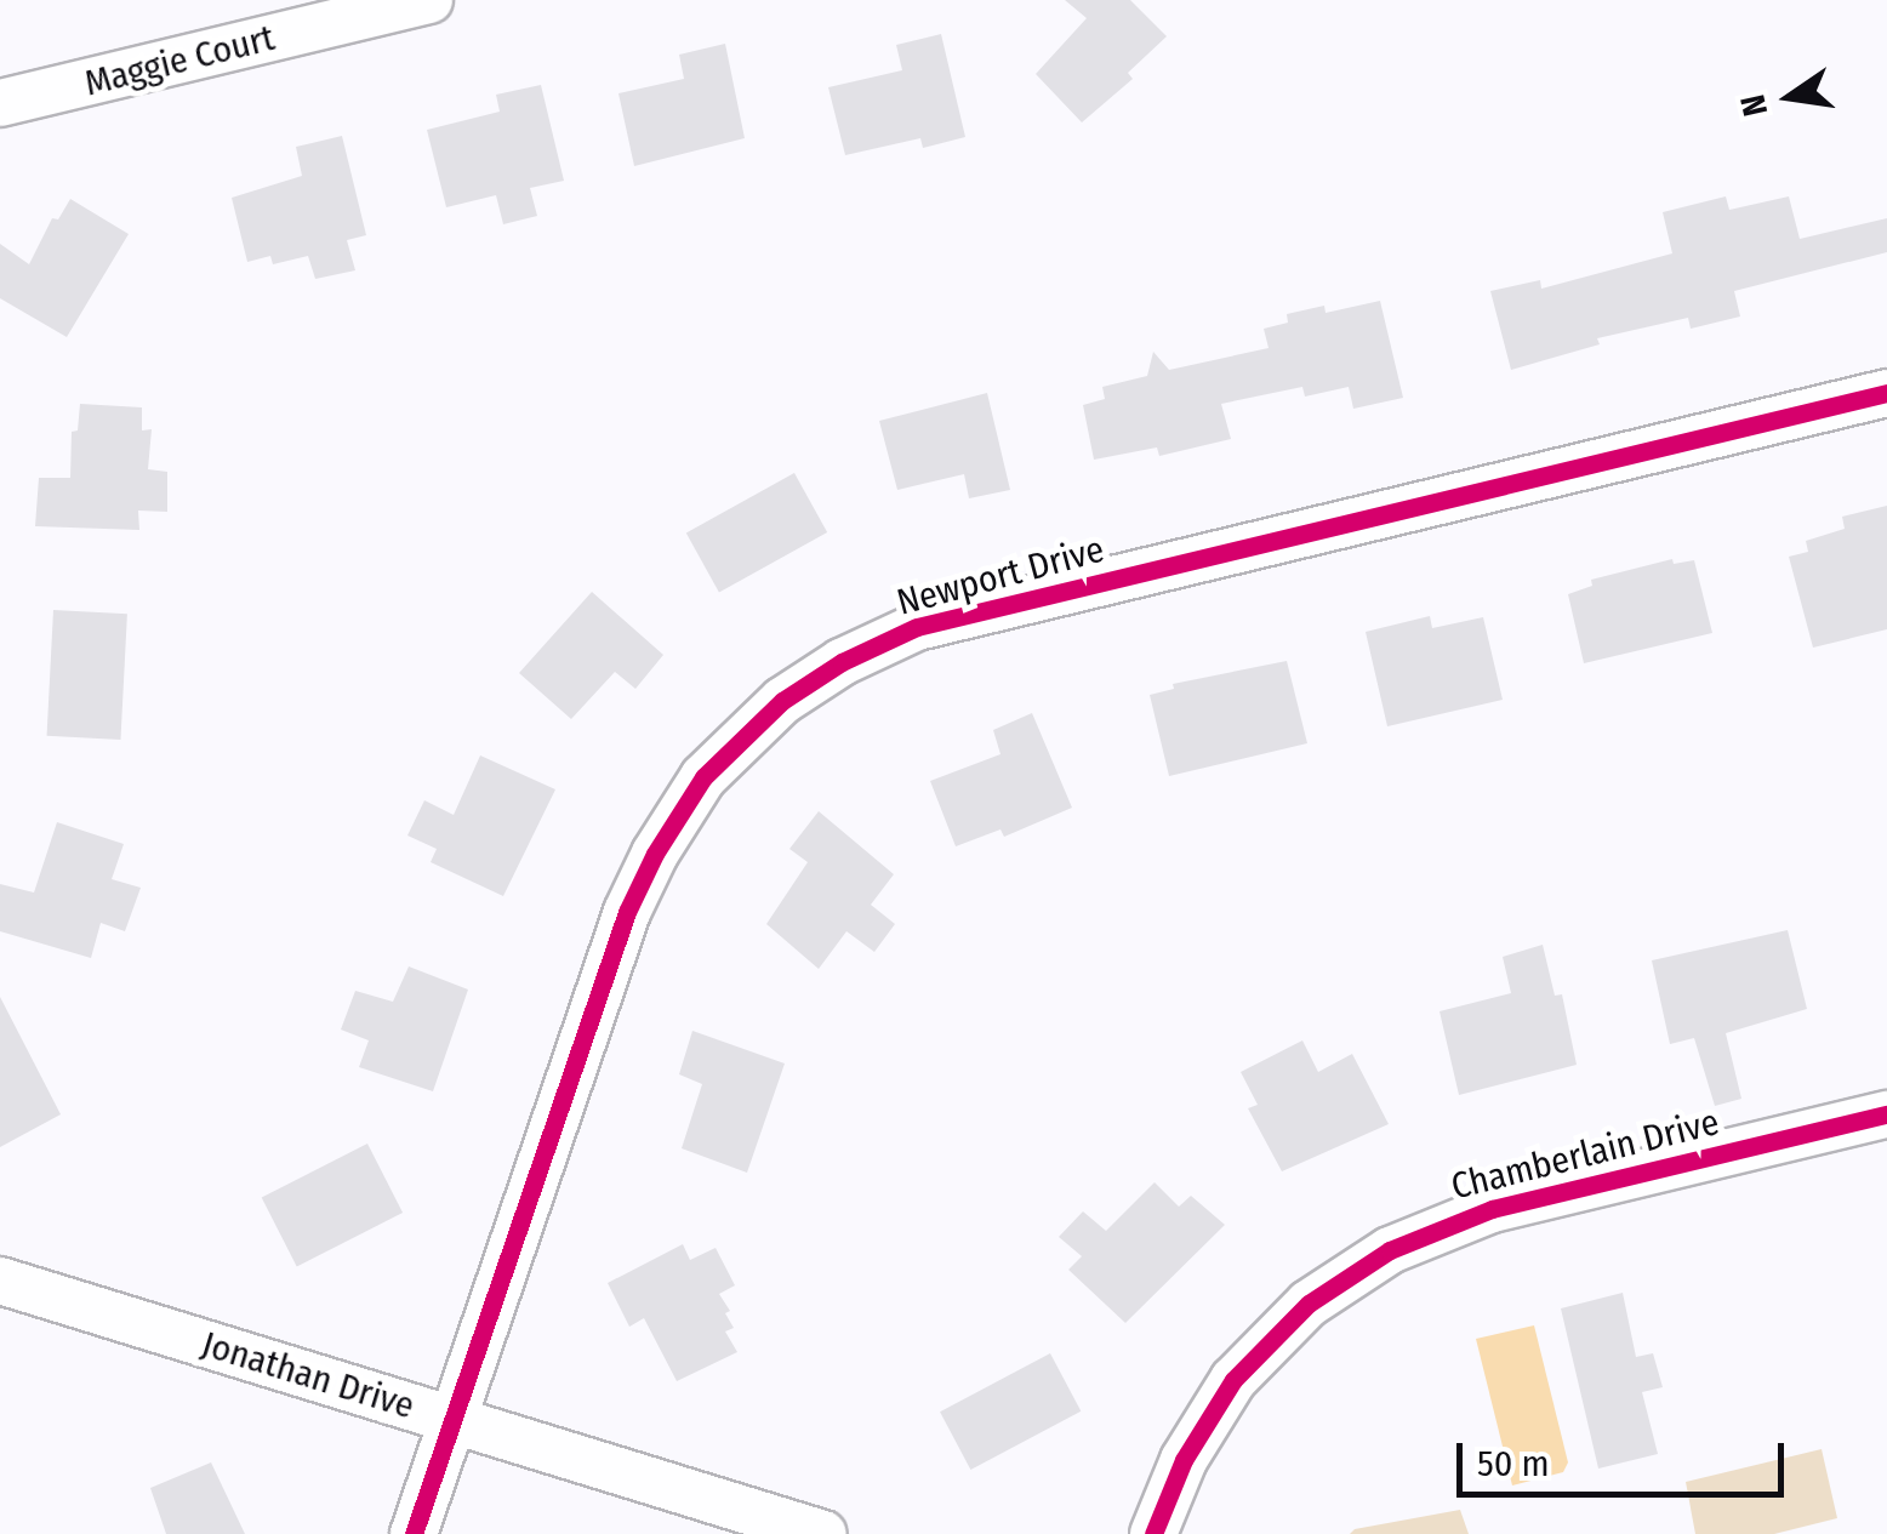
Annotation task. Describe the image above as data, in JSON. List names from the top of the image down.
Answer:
{
  "streets": {
    "street": [
      "Maggie Court",
      "Newport Drive",
      "Chamberlain Drive",
      "Jonathan Drive"
    ]
  },
  "crossings": [
    ["Newport Drive", "Jonathan Drive"]
  ],
  "scale_bar": "50 m",
  "north": "left"
}
